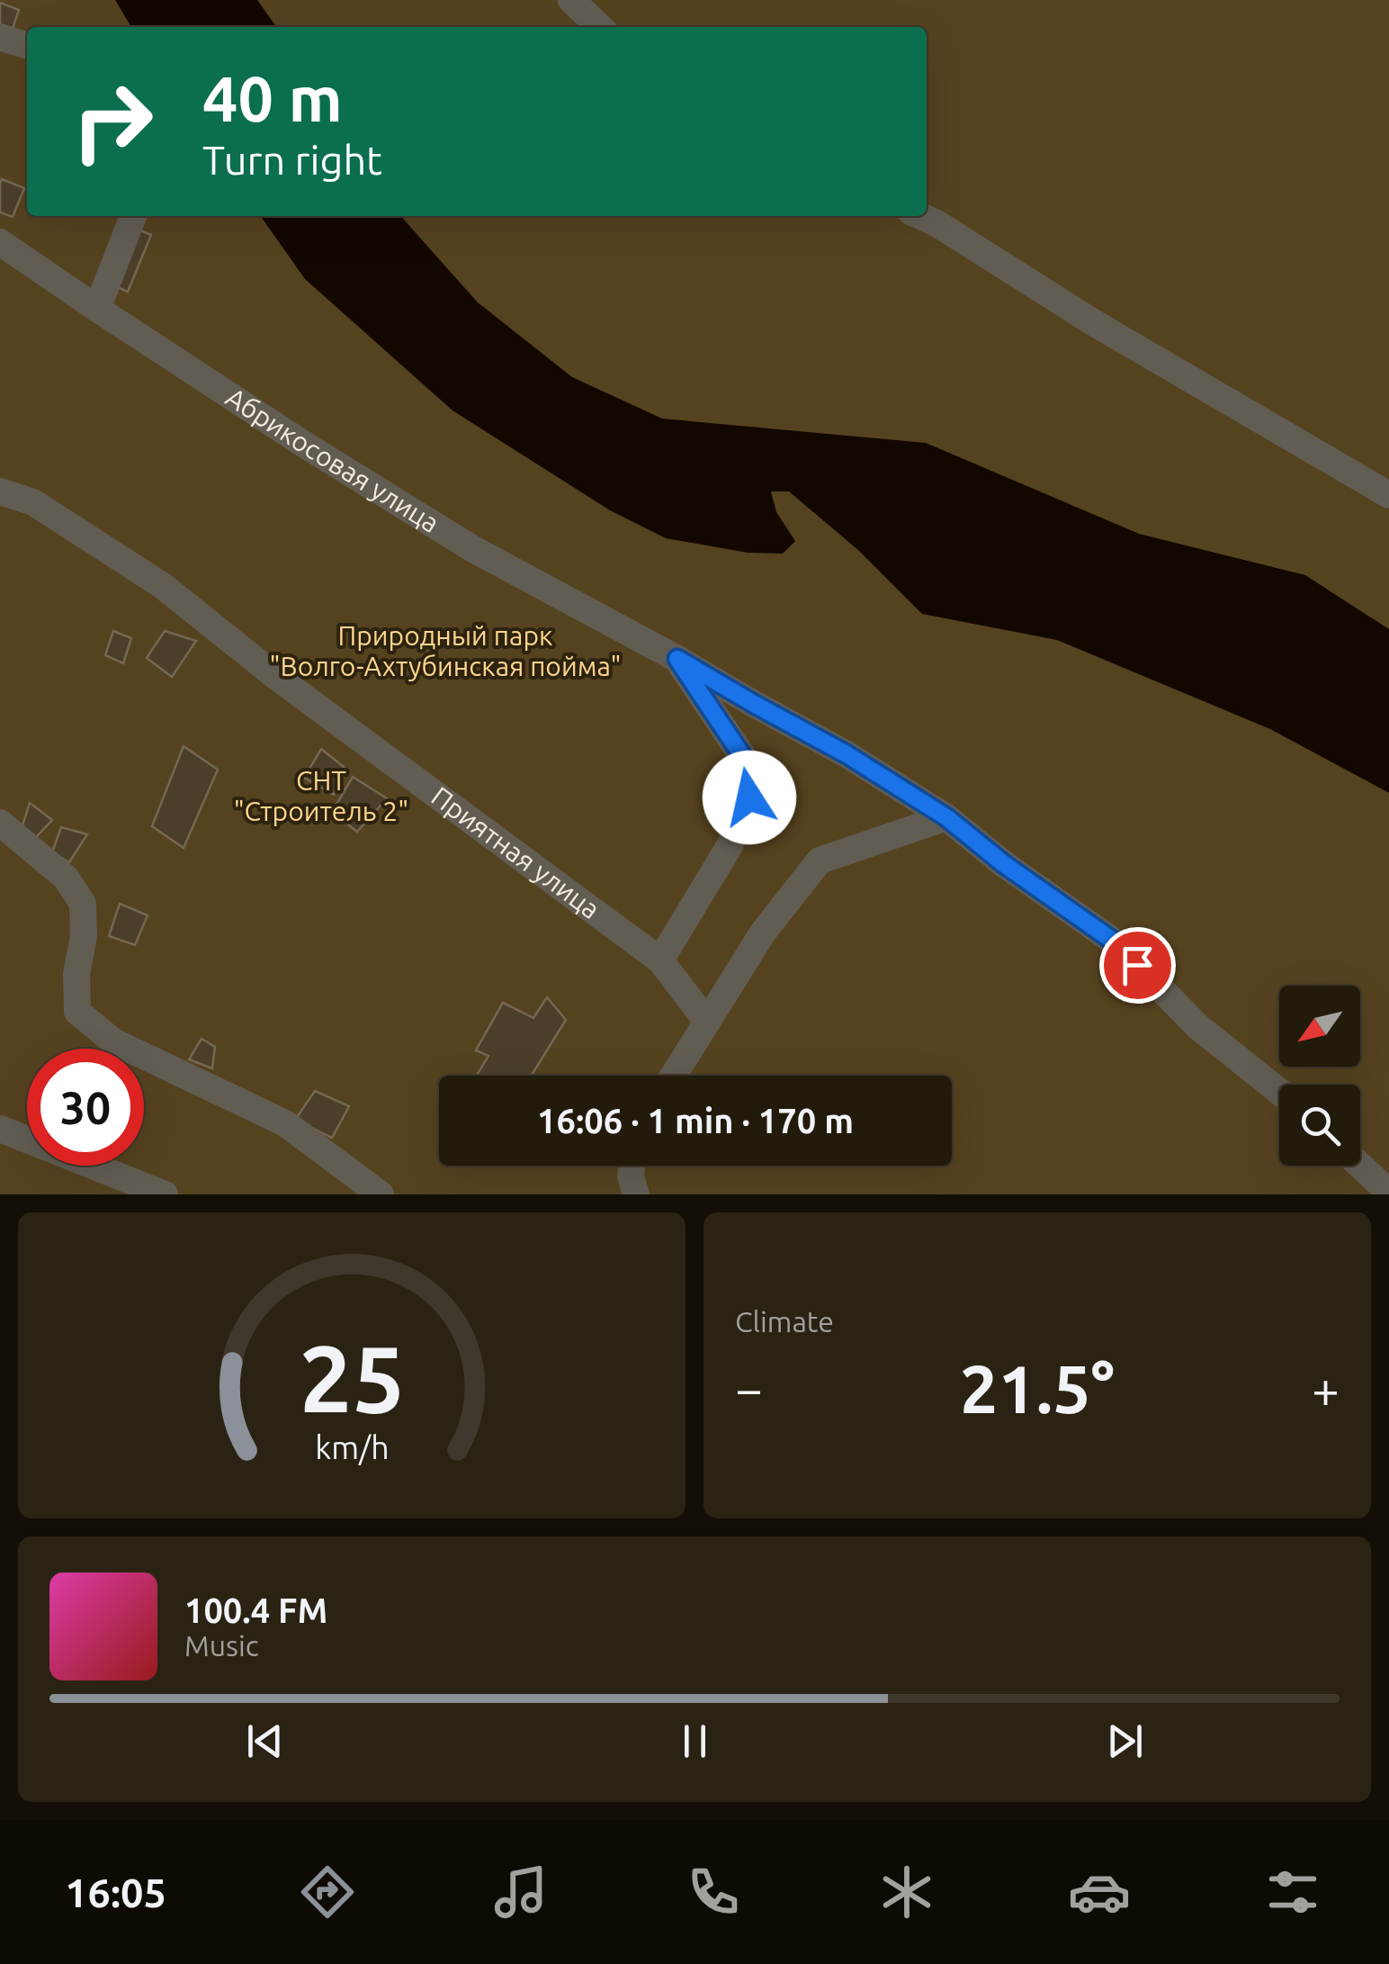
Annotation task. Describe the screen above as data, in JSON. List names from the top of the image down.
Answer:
{
  "streets": {
    "street": ["Абрикосовая улица", "Приятная улица"]
  },
  "parks": ["Природный парк \"Волго-Ахтубинская пойма\"", "СНТ \"Строитель 2\""],
  "north": "bottom left",
  "page": {
    "turn": ["40 m", "Turn right"],
    "limit": "30",
    "trip": "16:06 · 1 min · 170 m",
    "tile": "Climate",
    "heat": ["−", "21.5°", "+"],
    "song": ["100.4 FM", "Music"],
    "tabs": "16:05",
    "gauge": ["25", "km/h"]
  }
}
